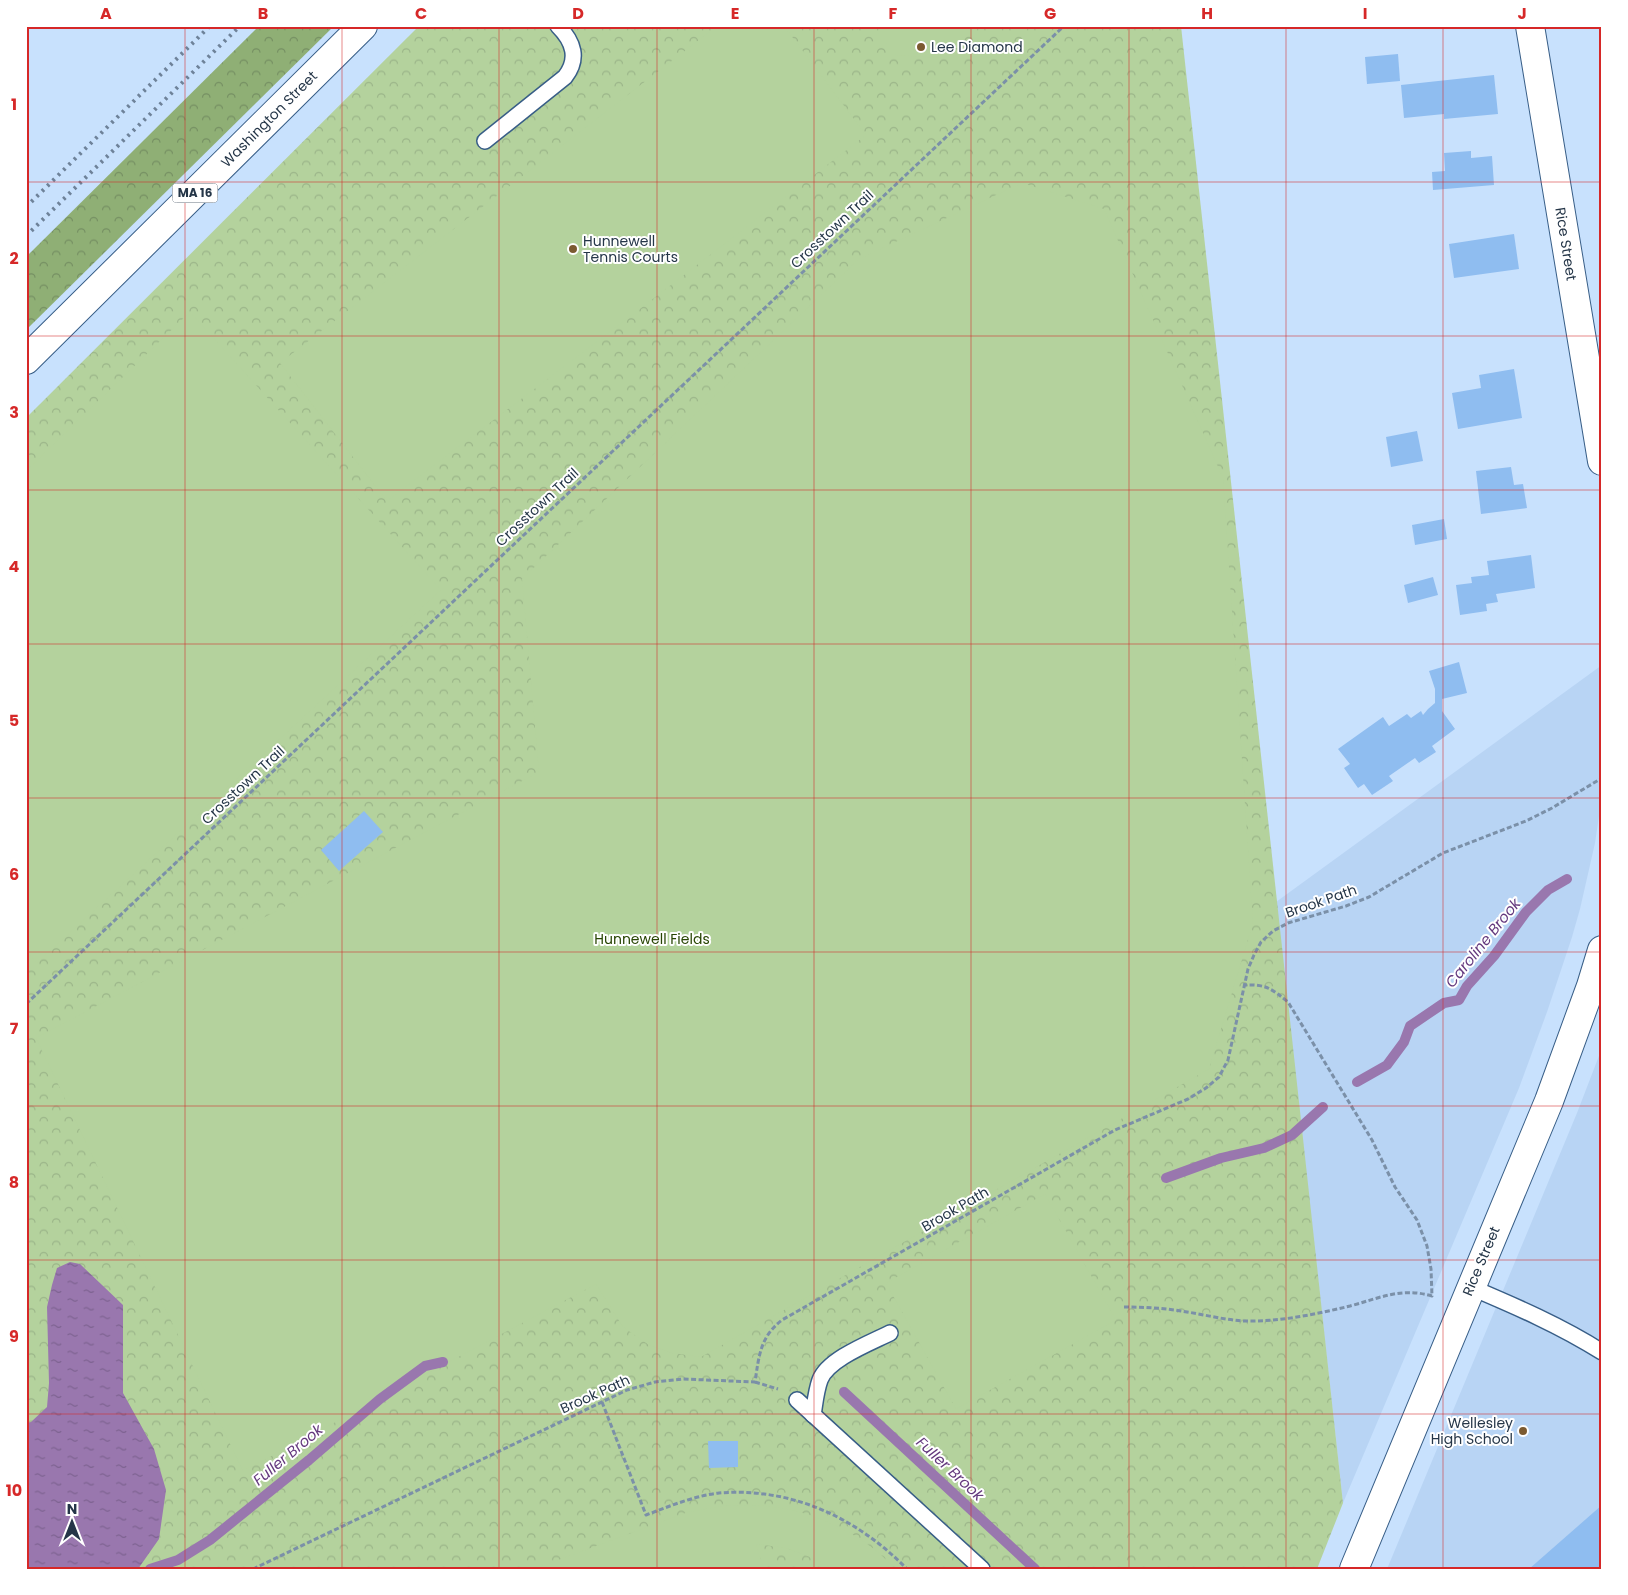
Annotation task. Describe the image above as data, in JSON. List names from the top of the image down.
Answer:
{
  "streets": {
    "street": ["Washington Street", "MA 16", "Rice Street"],
    "path": ["Crosstown Trail", "Brook Path"]
  },
  "water": ["Caroline Brook", "Fuller Brook"],
  "parks": ["Hunnewell Fields"],
  "places": ["Lee Diamond", "Hunnewell Tennis Courts", "Wellesley High School"],
  "north": "top",
  "grid": {
    "columns": [
      "A",
      "B",
      "C",
      "D",
      "E",
      "F",
      "G",
      "H",
      "I",
      "J"
    ],
    "rows": [
      "1",
      "2",
      "3",
      "4",
      "5",
      "6",
      "7",
      "8",
      "9",
      "10"
    ]
  }
}
